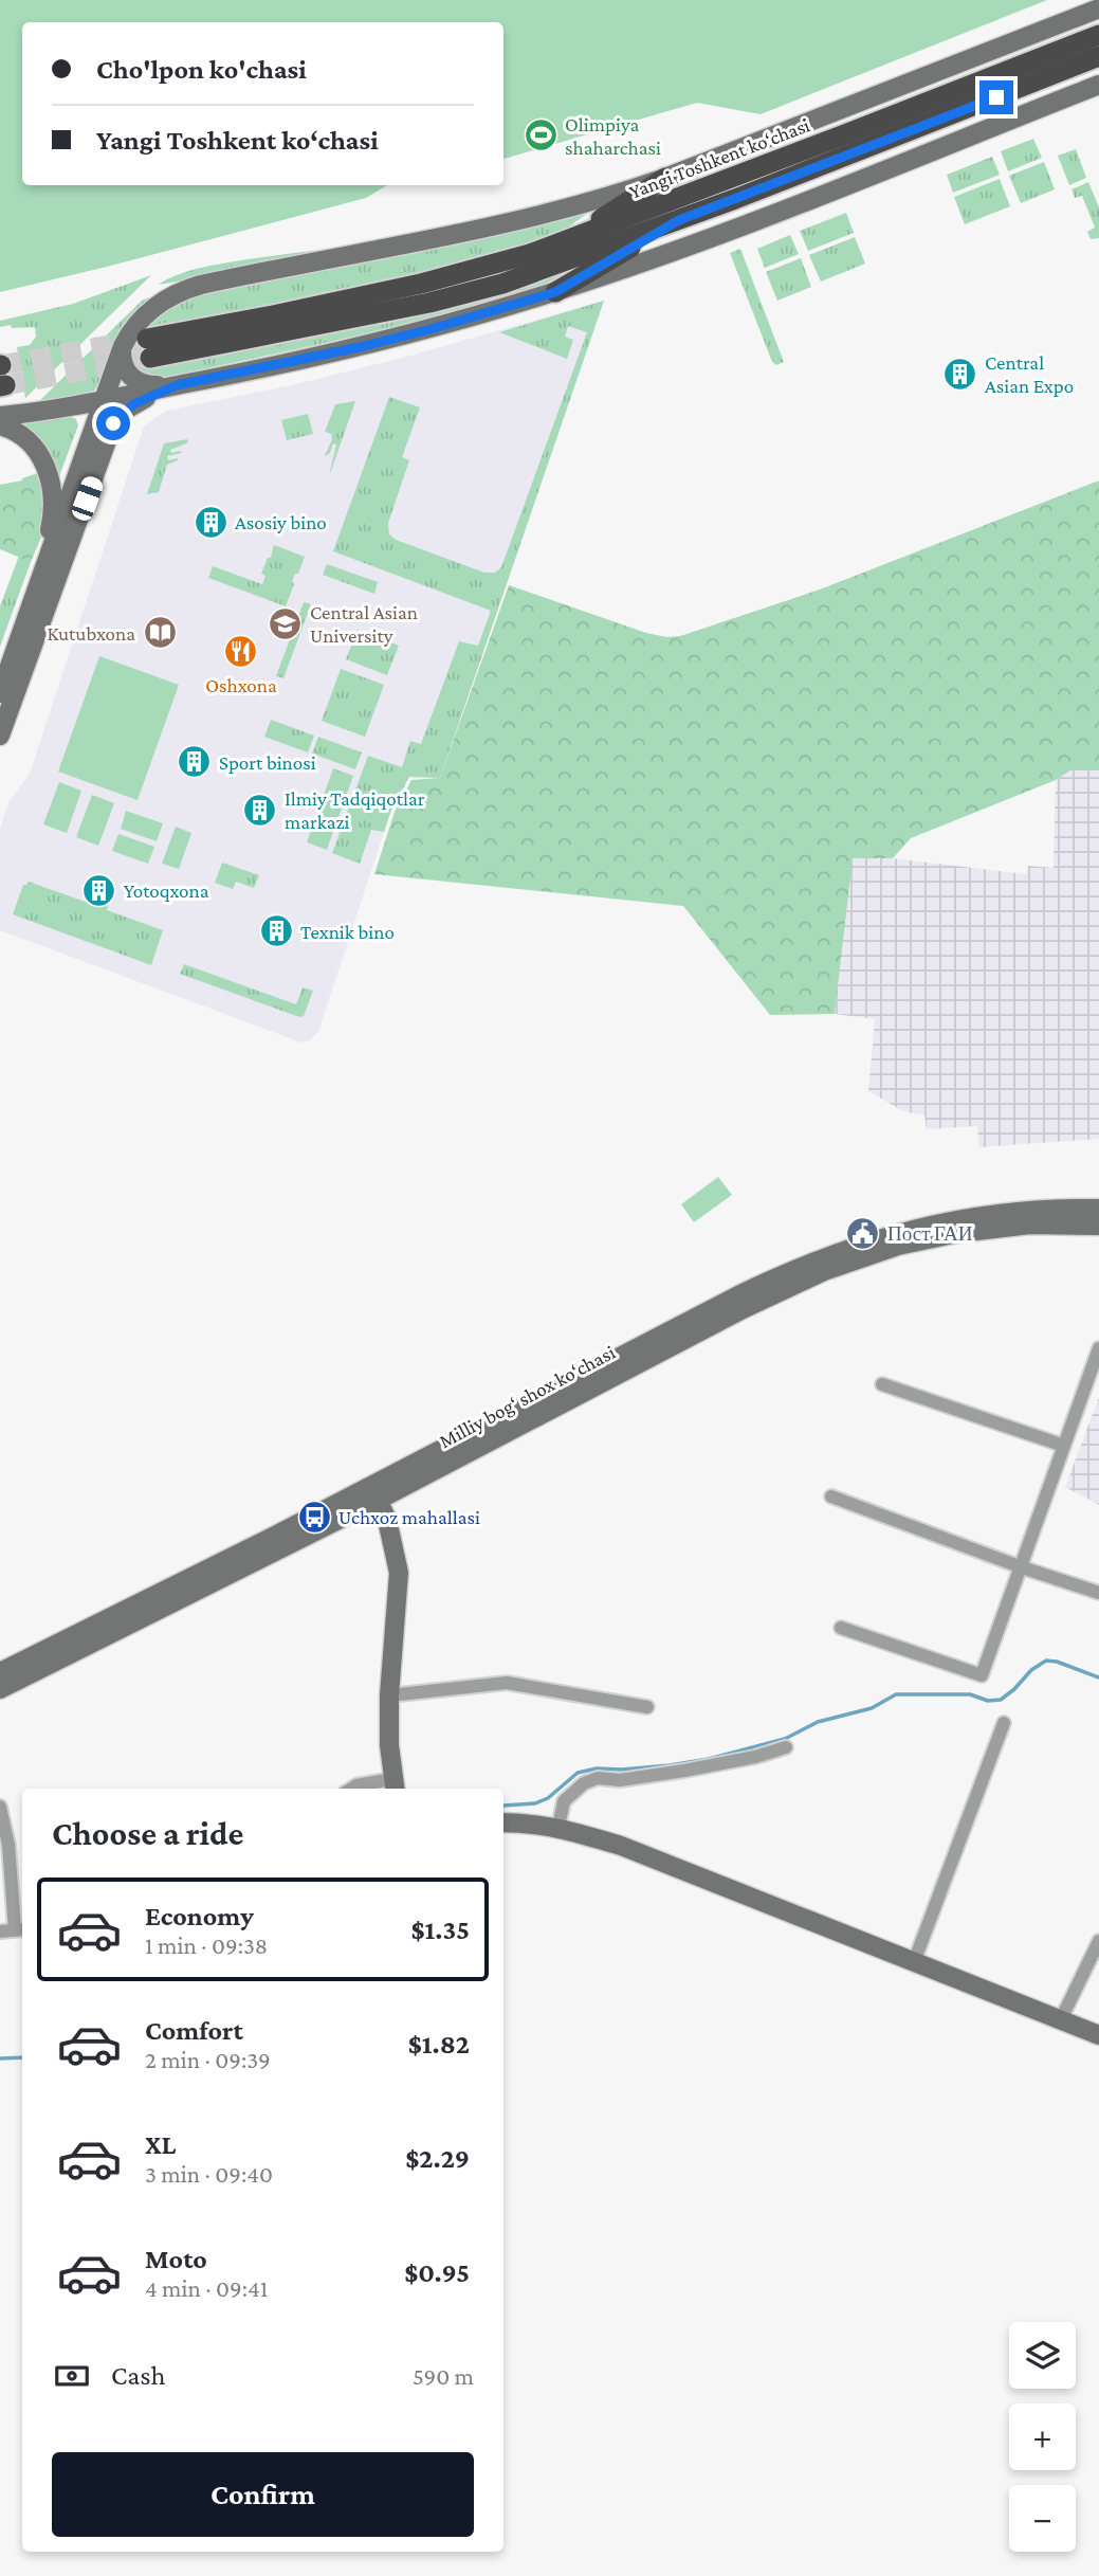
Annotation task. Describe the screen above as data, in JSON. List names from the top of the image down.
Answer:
{
  "streets": {
    "highway": ["Yangi Toshkent ko‘chasi"],
    "main road": ["Milliy bog‘ shox ko‘chasi"]
  },
  "places": {
    "sports": ["Olimpiya shaharchasi"],
    "building": [
      "Central Asian Expo",
      "Asosiy bino",
      "Sport binosi",
      "Ilmiy Tadqiqotlar markazi",
      "Yotoqxona",
      "Texnik bino"
    ],
    "school or university": ["Central Asian University"],
    "library": ["Kutubxona"],
    "restaurant": ["Oshxona"],
    "public building": ["Пост ГАИ"],
    "bus stop": ["Uchxoz mahallasi"]
  },
  "page": {
    "banner": ["Cho'lpon ko'chasi", "Yangi Toshkent ko‘chasi"],
    "heading": "Choose a ride",
    "list": [
      {
        "name": "Economy",
        "note": "1 min · 09:38",
        "value": "$1.35"
      },
      {
        "name": "Comfort",
        "note": "2 min · 09:39",
        "value": "$1.82"
      },
      {
        "name": "XL",
        "note": "3 min · 09:40",
        "value": "$2.29"
      },
      {
        "name": "Moto",
        "note": "4 min · 09:41",
        "value": "$0.95"
      }
    ],
    "map_buttons": ["+", "−"],
    "pay": ["Cash", "590 m"],
    "buttons": "Confirm"
  }
}
